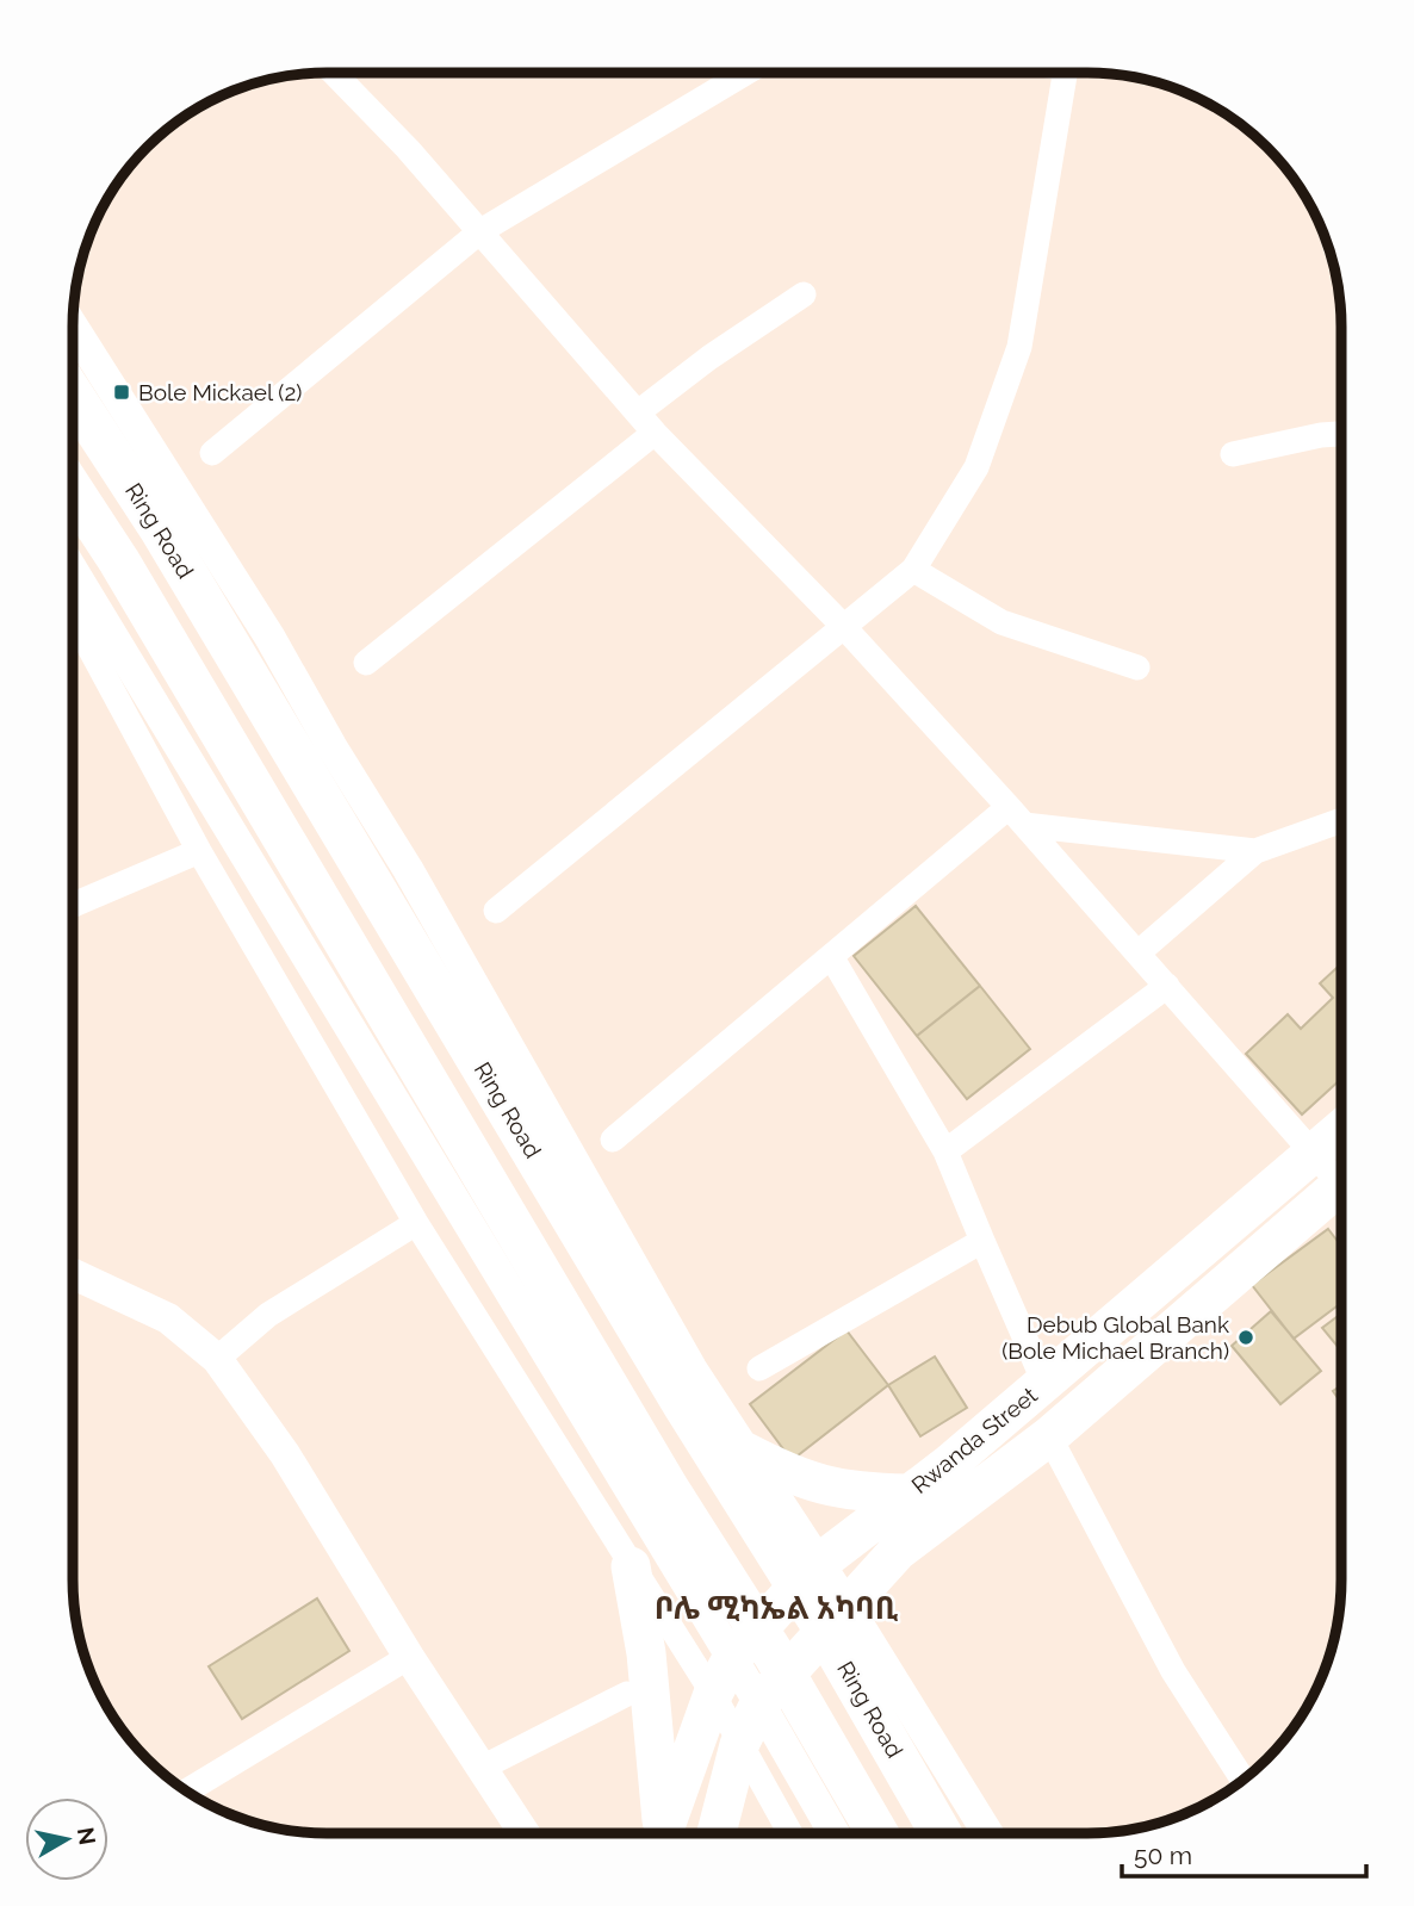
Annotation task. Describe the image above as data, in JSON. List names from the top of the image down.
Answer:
{
  "streets": {
    "highway": ["Ring Road"],
    "main road": ["Rwanda Street"]
  },
  "districts": ["ቦሌ ሚካኤል አካባቢ"],
  "places": {
    "transit": ["Bole Mickael (2)"],
    "other": ["Debub Global Bank (Bole Michael Branch)"]
  },
  "scale_bar": "50 m",
  "north": "right"
}
